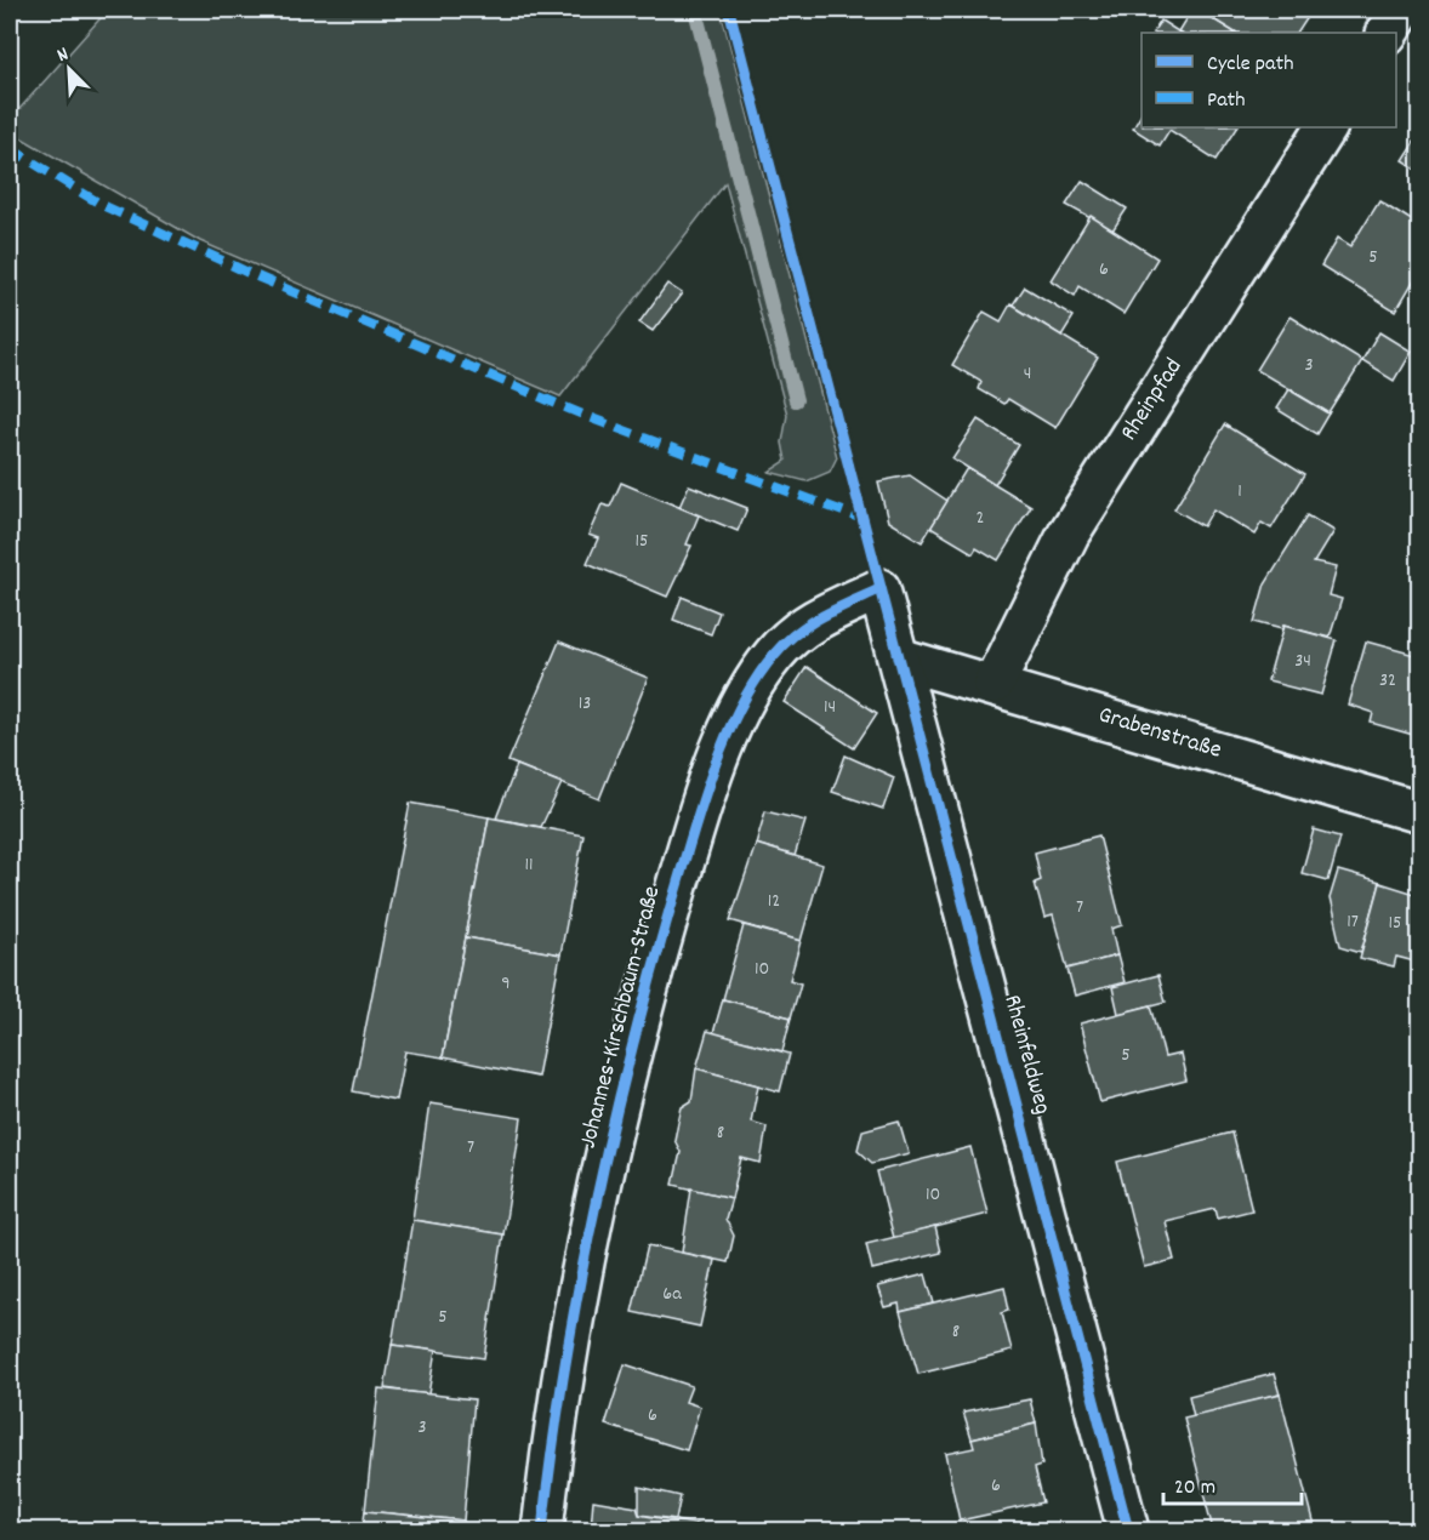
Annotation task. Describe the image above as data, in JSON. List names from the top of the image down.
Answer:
{
  "streets": {
    "street": [
      "Rheinpfad",
      "Grabenstraße",
      "Johannes-Kirschbaum-Straße",
      "Rheinfeldweg"
    ]
  },
  "crossings": [
    ["Rheinpfad", "Grabenstraße"],
    ["Grabenstraße", "Rheinfeldweg"],
    ["Johannes-Kirschbaum-Straße", "Rheinfeldweg"]
  ],
  "house_numbers": [
    "5",
    "6",
    "3",
    "4",
    "1",
    "2",
    "15",
    "34",
    "32",
    "13",
    "14",
    "11",
    "12",
    "7",
    "17",
    "15",
    "10",
    "9",
    "5",
    "8",
    "7",
    "10",
    "6a",
    "5",
    "8",
    "6",
    "3",
    "6"
  ],
  "legend": ["Cycle path", "Path"],
  "scale_bar": "20 m",
  "north": "top left"
}
